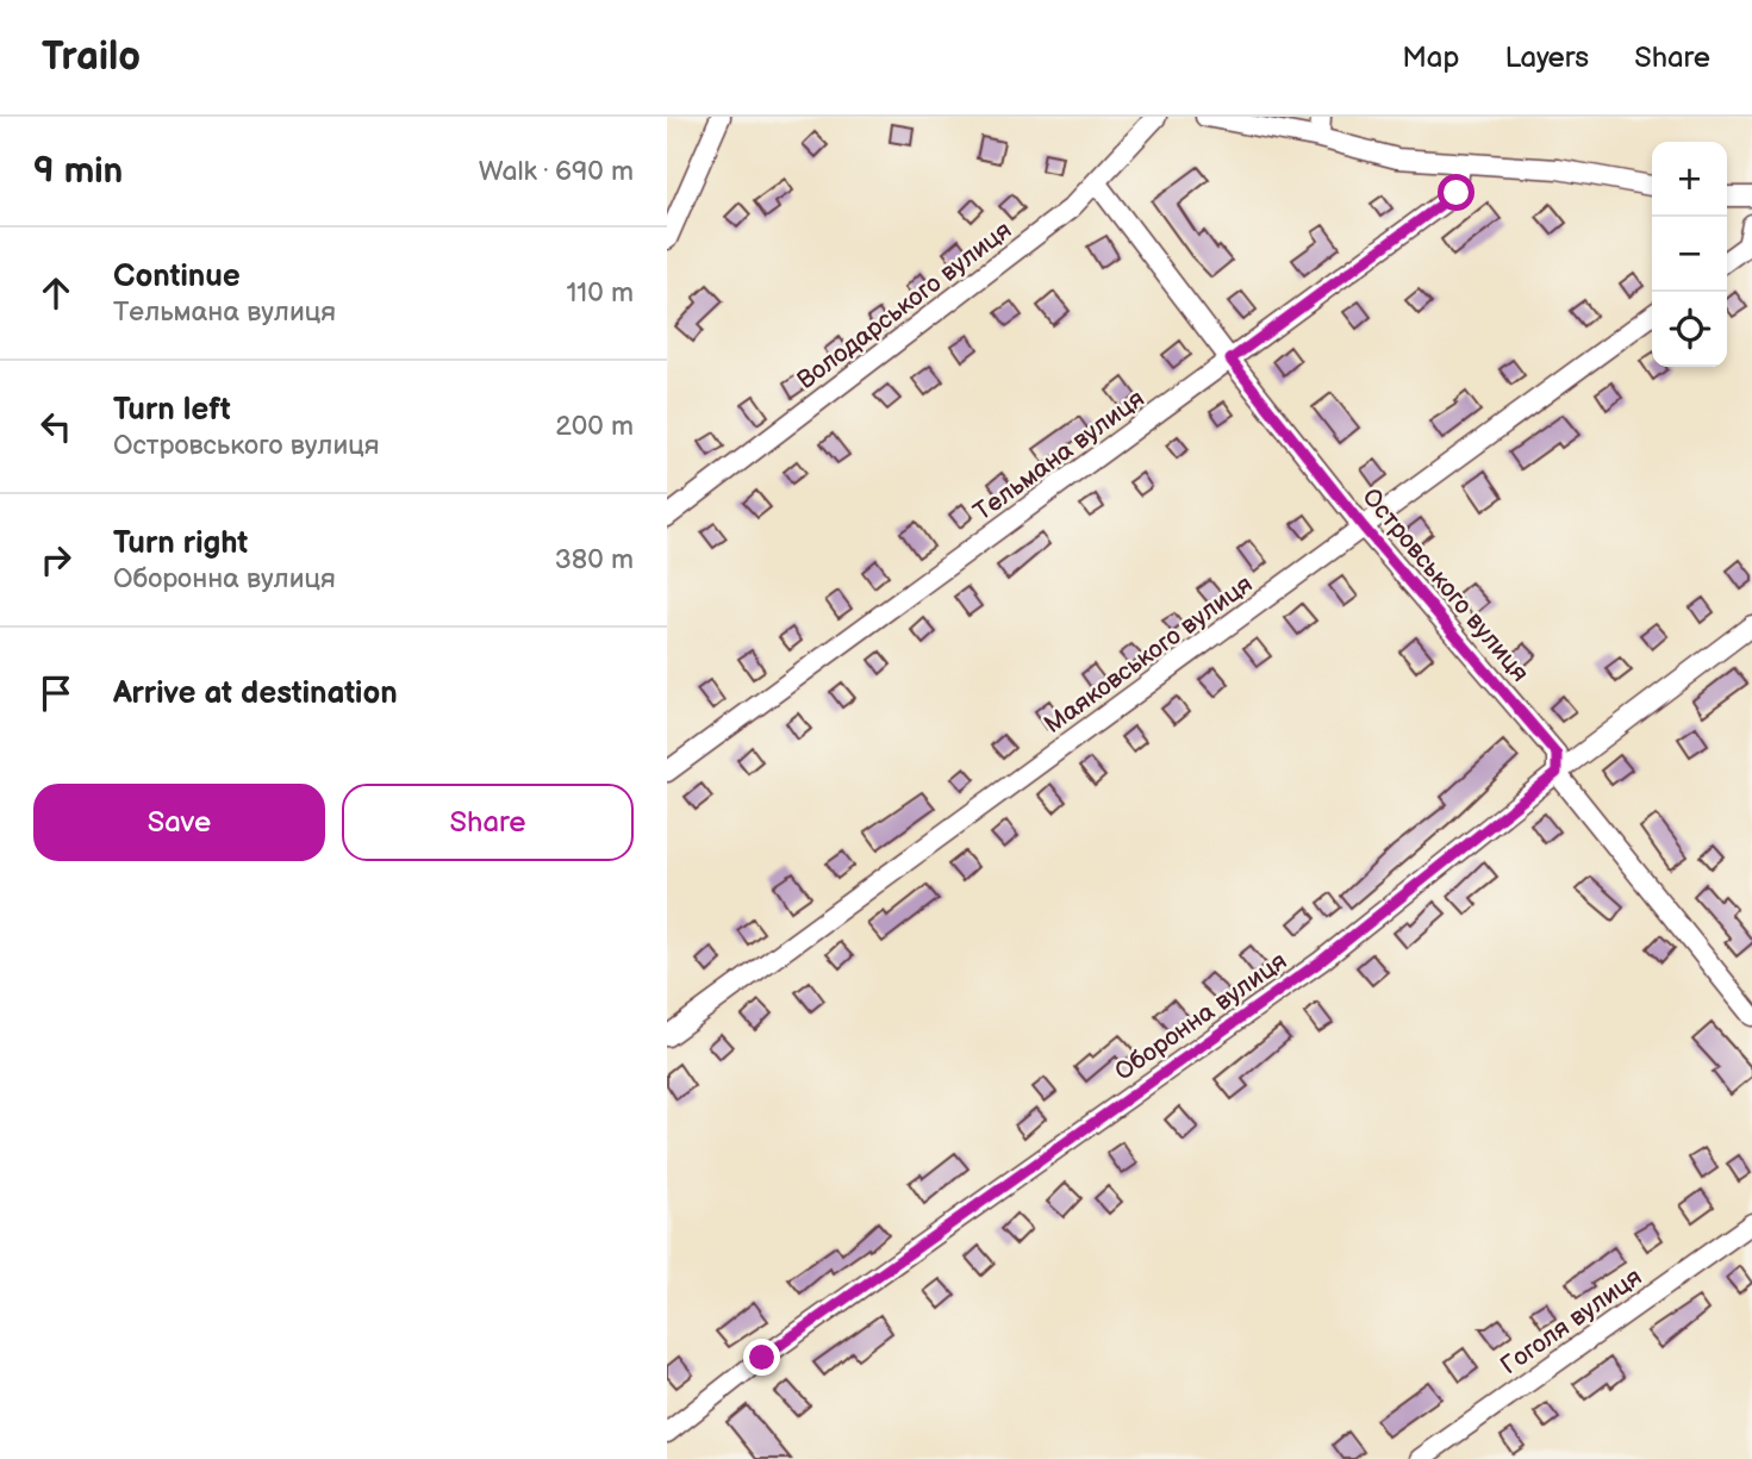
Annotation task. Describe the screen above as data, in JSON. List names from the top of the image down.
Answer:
{
  "streets": {
    "street": [
      "Володарського вулиця",
      "Тельмана вулиця",
      "Островського вулиця",
      "Маяковського вулиця",
      "Оборонна вулиця",
      "Гоголя вулиця"
    ]
  },
  "crossings": [
    ["Володарського вулиця", "Островського вулиця"],
    ["Тельмана вулиця", "Островського вулиця"],
    ["Островського вулиця", "Маяковського вулиця"],
    ["Островського вулиця", "Оборонна вулиця"]
  ],
  "page": {
    "header": "Trailo",
    "nav": ["Map", "Layers", "Share"],
    "heading": ["9 min", "Walk · 690 m"],
    "map_buttons": ["+", "−"],
    "list": [
      ["Continue", "Тельмана вулиця", "110 m"],
      ["Turn left", "Островського вулиця", "200 m"],
      ["Turn right", "Оборонна вулиця", "380 m"],
      "Arrive at destination"
    ],
    "buttons": ["Save", "Share"]
  }
}
